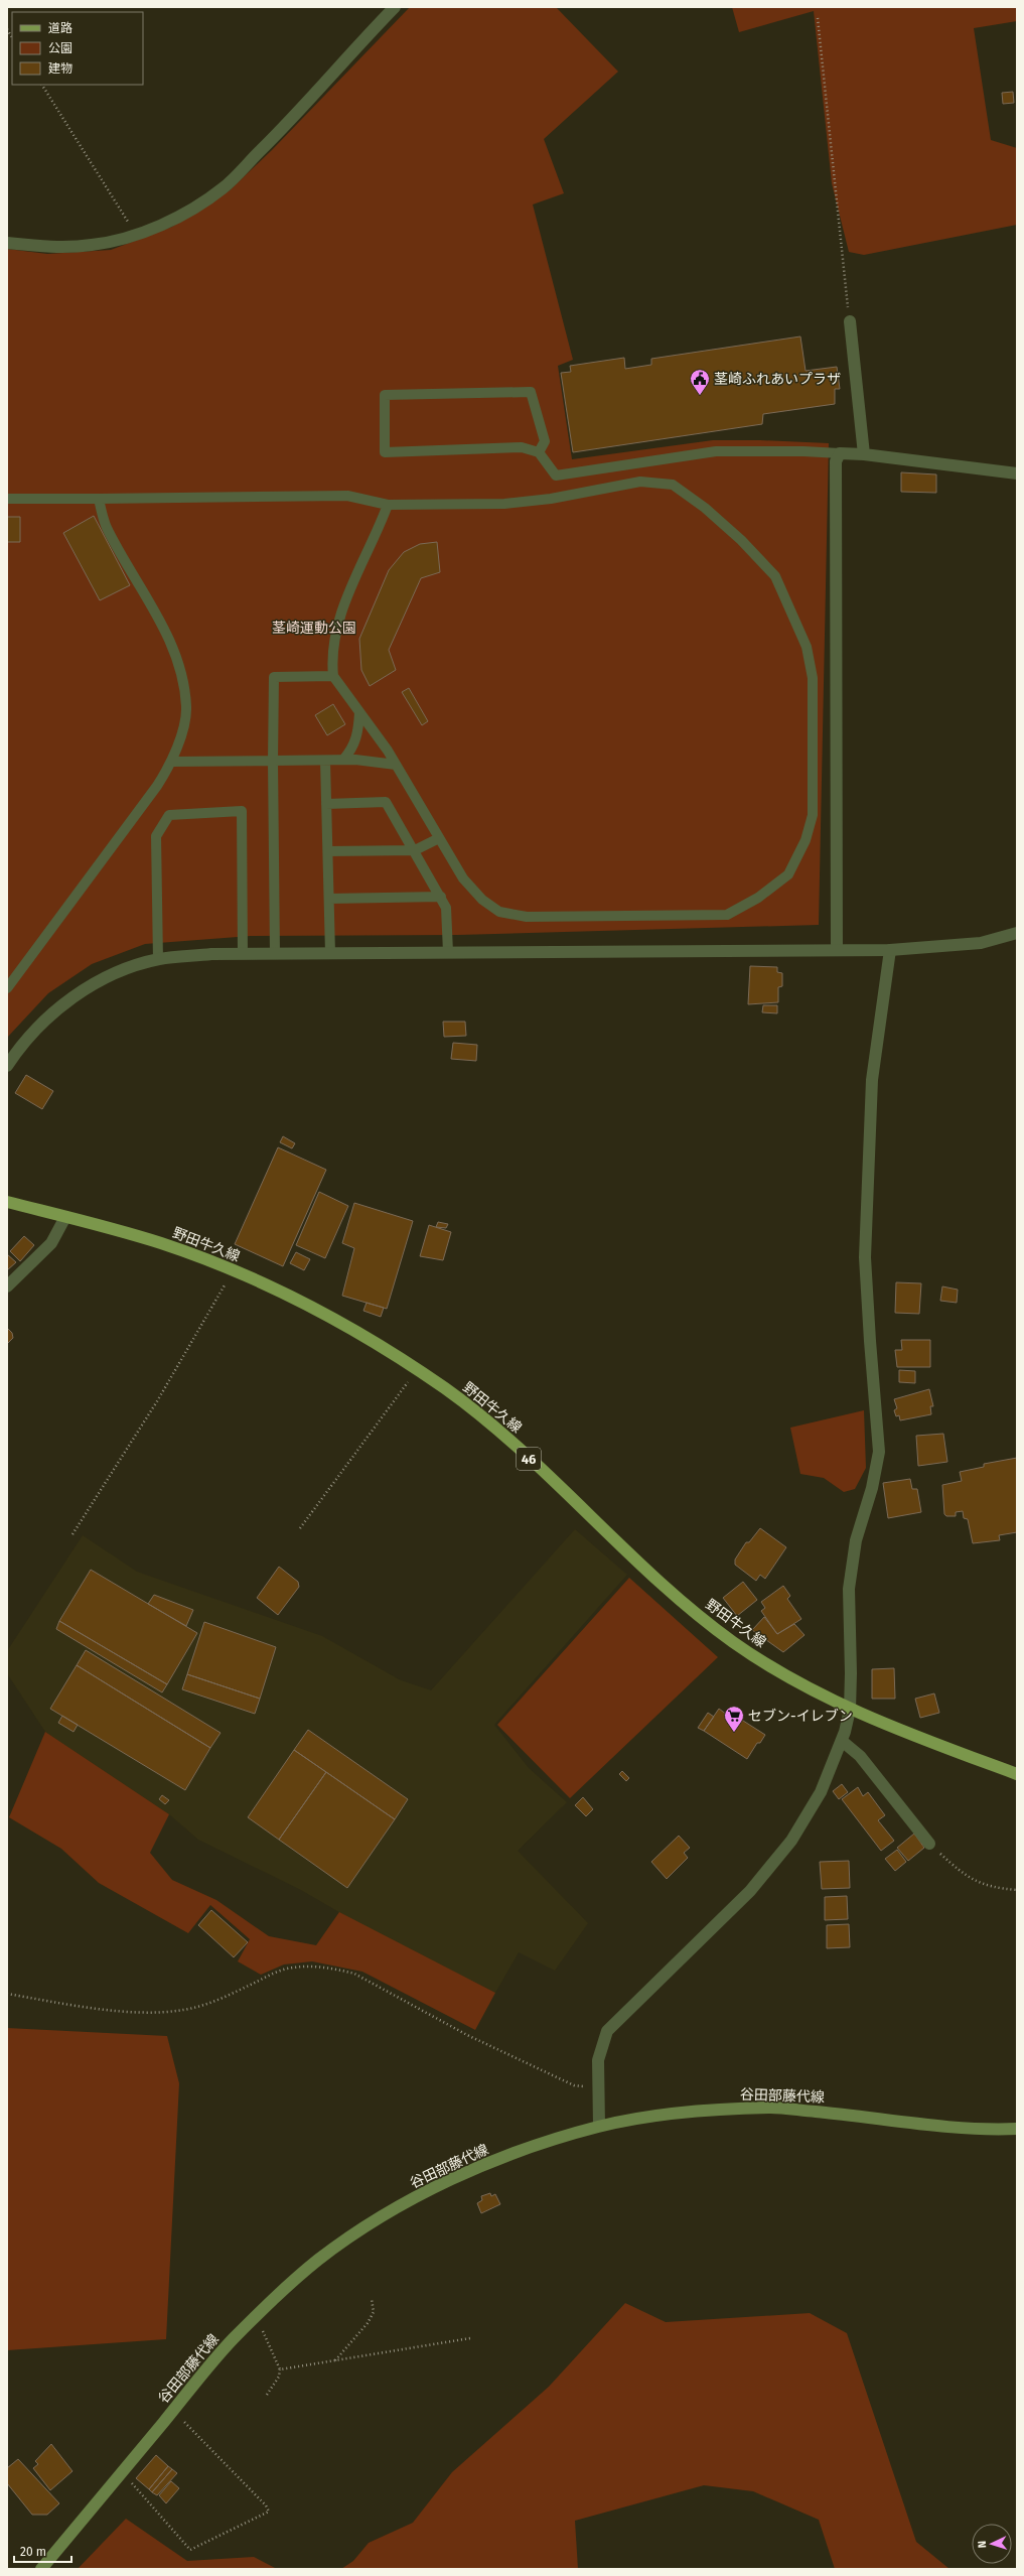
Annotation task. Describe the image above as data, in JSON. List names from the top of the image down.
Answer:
{
  "streets": {
    "main road": ["野田牛久線", "46", "谷田部藤代線"]
  },
  "parks": ["茎崎運動公園"],
  "places": {
    "public building": ["茎崎ふれあいプラザ"],
    "supermarket": ["セブン-イレブン"]
  },
  "legend": ["道路", "公園", "建物"],
  "scale_bar": "20 m",
  "north": "left"
}
